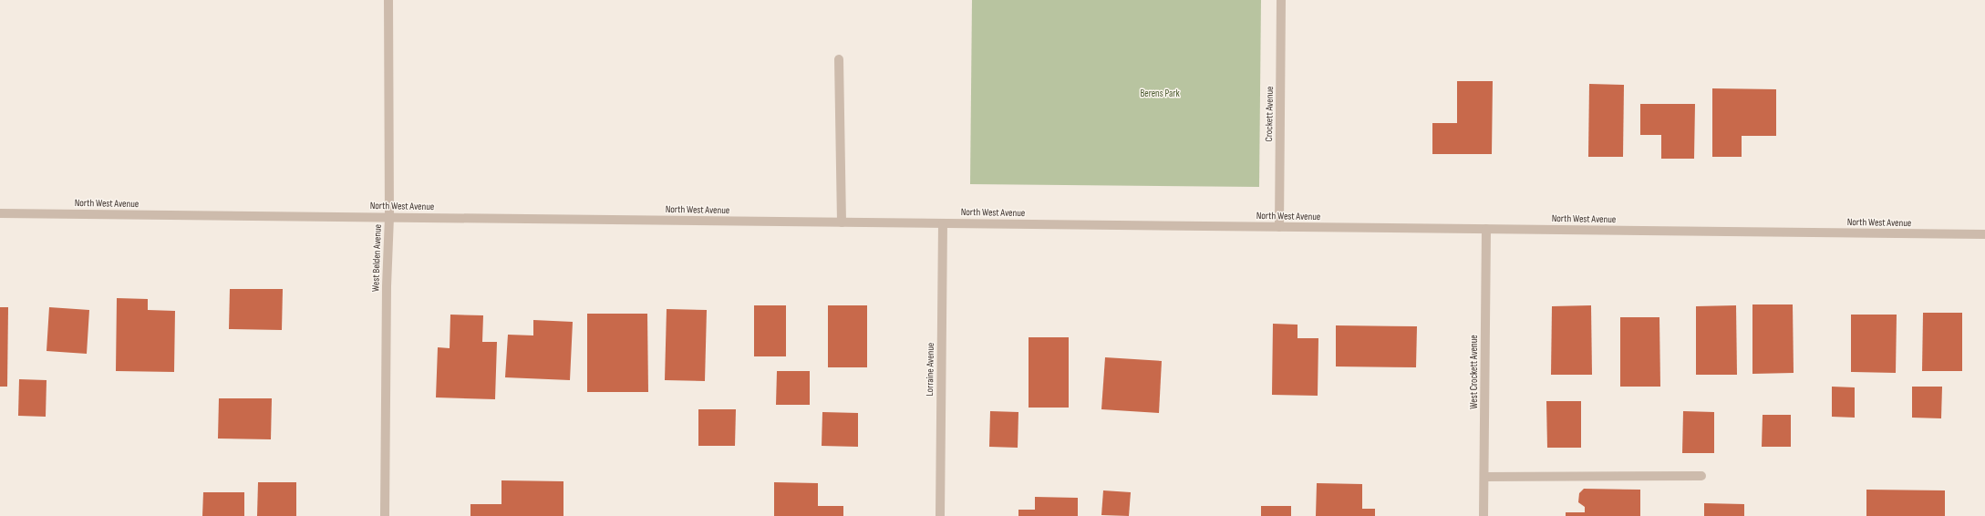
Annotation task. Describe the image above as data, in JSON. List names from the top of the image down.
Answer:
{
  "streets": {
    "street": [
      "Crockett Avenue",
      "North West Avenue",
      "West Belden Avenue",
      "Lorraine Avenue",
      "West Crockett Avenue"
    ]
  },
  "crossings": [
    ["Crockett Avenue", "North West Avenue"],
    ["North West Avenue", "West Belden Avenue"],
    ["North West Avenue", "Lorraine Avenue"],
    ["North West Avenue", "West Crockett Avenue"]
  ],
  "parks": ["Berens Park"]
}
